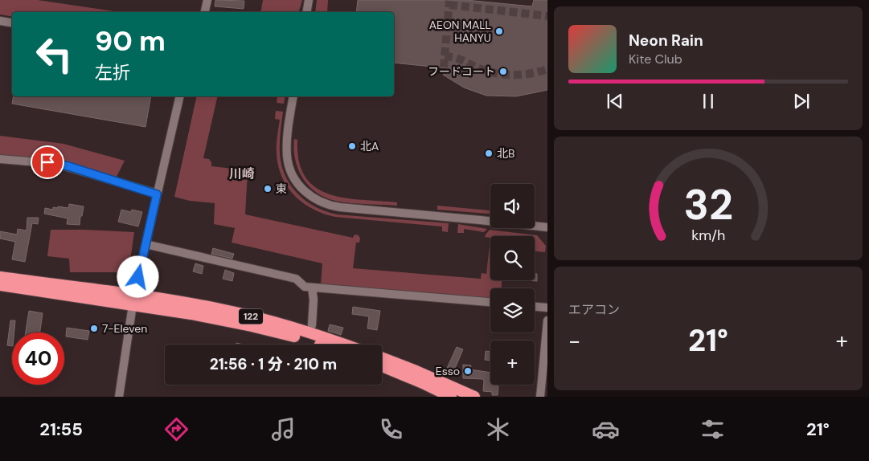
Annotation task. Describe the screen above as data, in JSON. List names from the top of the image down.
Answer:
{
  "streets": {
    "highway": ["122"]
  },
  "districts": ["川崎"],
  "places": [
    "AEON MALL HANYU",
    "フードコート",
    "北A",
    "北B",
    "東",
    "7-Eleven",
    "Esso"
  ],
  "page": {
    "turn": ["90 m", "左折"],
    "song": ["Neon Rain", "Kite Club"],
    "map_buttons": "+",
    "tile": "エアコン",
    "heat": ["−", "21°", "+"],
    "limit": "40",
    "trip": "21:56 · 1 分 · 210 m",
    "tabs": ["21:55", "21°"],
    "gauge": ["32", "km/h"]
  }
}
